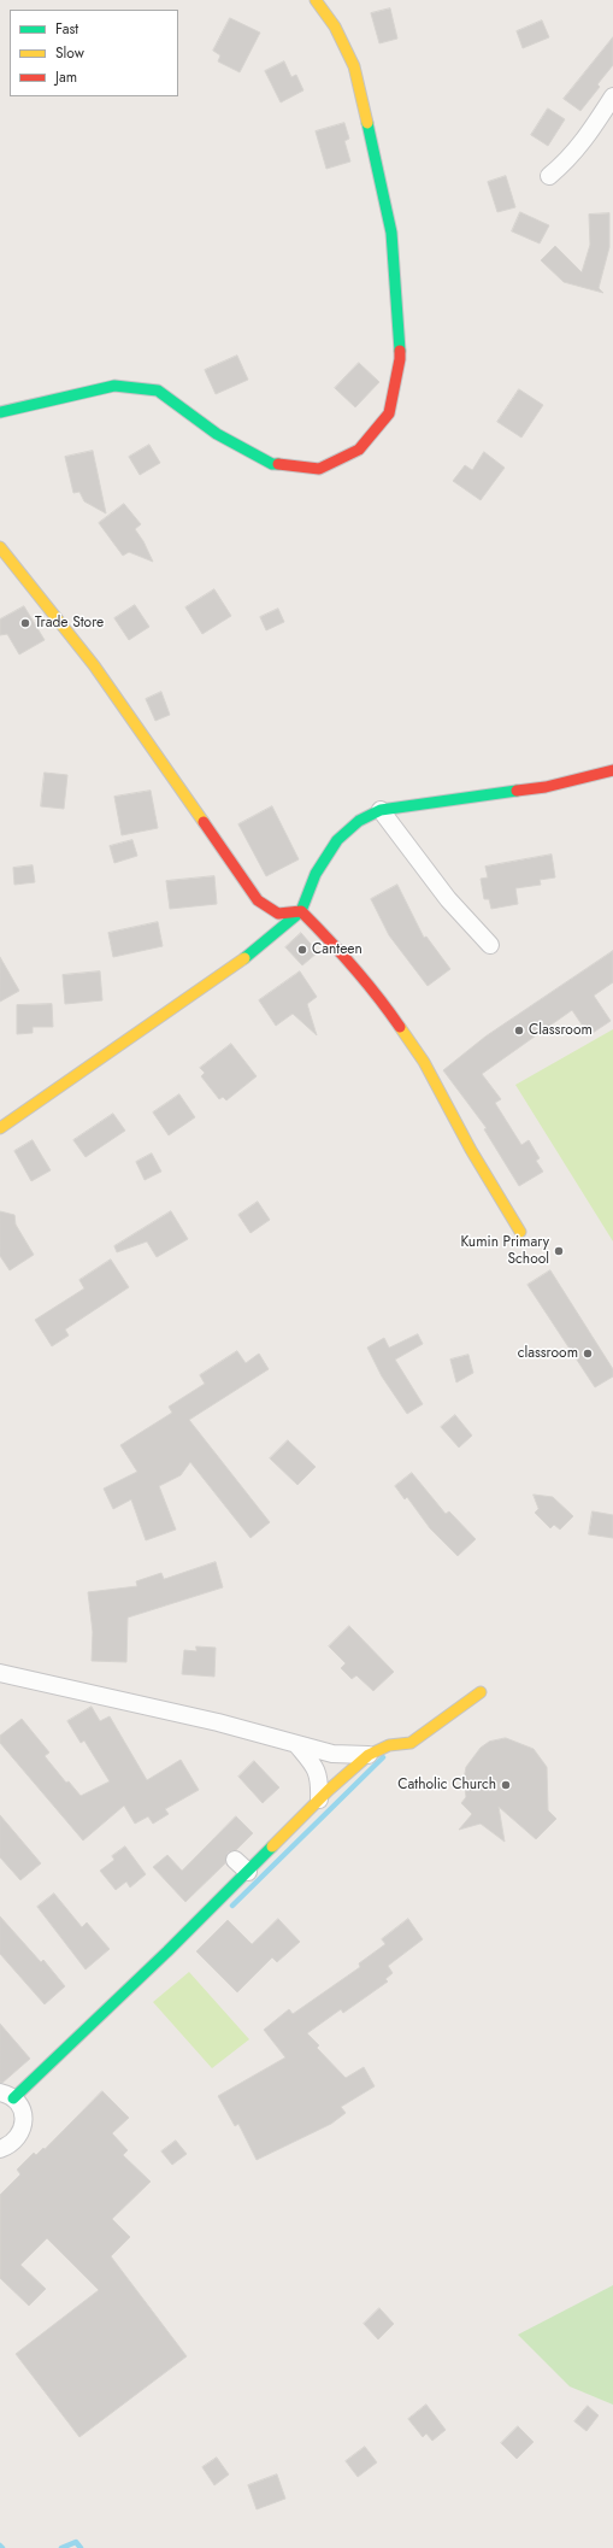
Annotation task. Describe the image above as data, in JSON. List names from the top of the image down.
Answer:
{
  "places": [
    "Trade Store",
    "Canteen",
    "Classroom",
    "Kumin Primary School",
    "classroom",
    "Catholic Church"
  ],
  "legend": ["Fast", "Slow", "Jam"]
}
